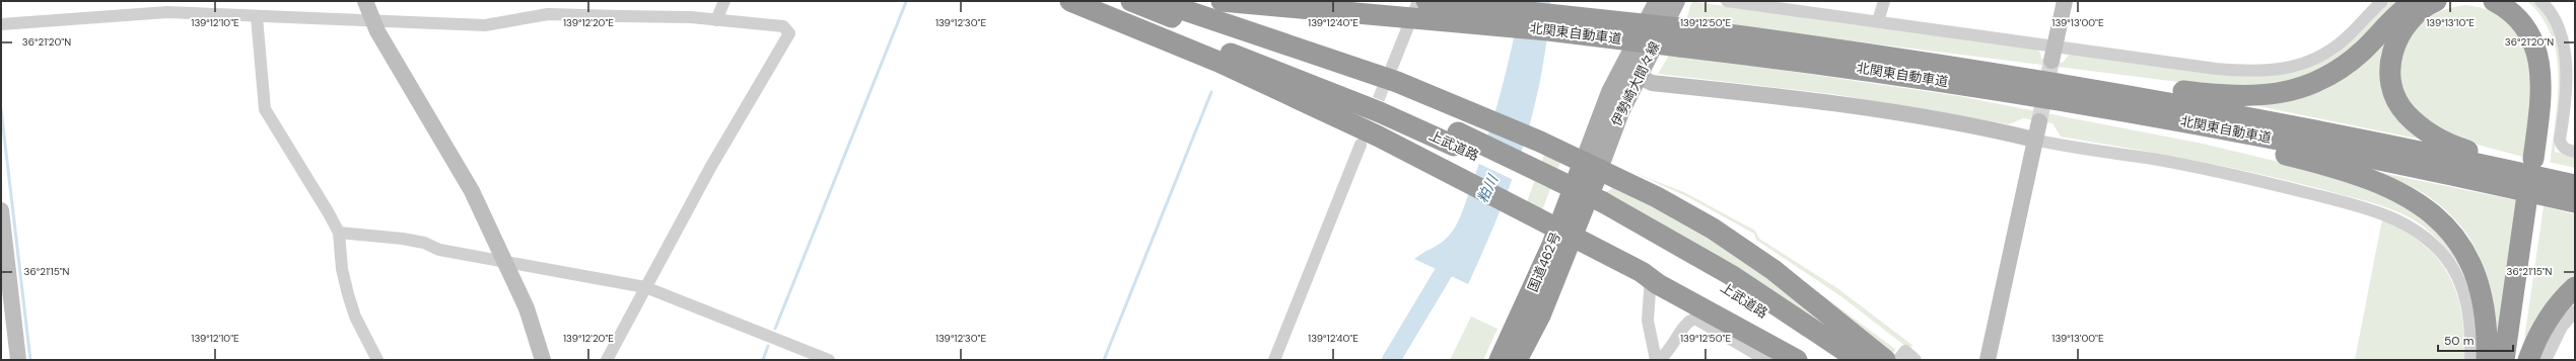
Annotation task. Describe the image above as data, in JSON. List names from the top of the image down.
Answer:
{
  "streets": {
    "highway": ["北関東自動車道", "上武道路", "国道462号"],
    "main road": ["伊勢崎大間々線"]
  },
  "crossings": [
    ["伊勢崎大間々線", "国道462号"]
  ],
  "water": ["粕川"],
  "scale_bar": "50 m",
  "coordinates": [
    "139°12'10\"E",
    "139°12'20\"E",
    "139°12'30\"E",
    "139°12'40\"E",
    "139°12'50\"E",
    "139°13'00\"E",
    "139°13'10\"E",
    "36°21'20\"N",
    "36°21'15\"N"
  ]
}
